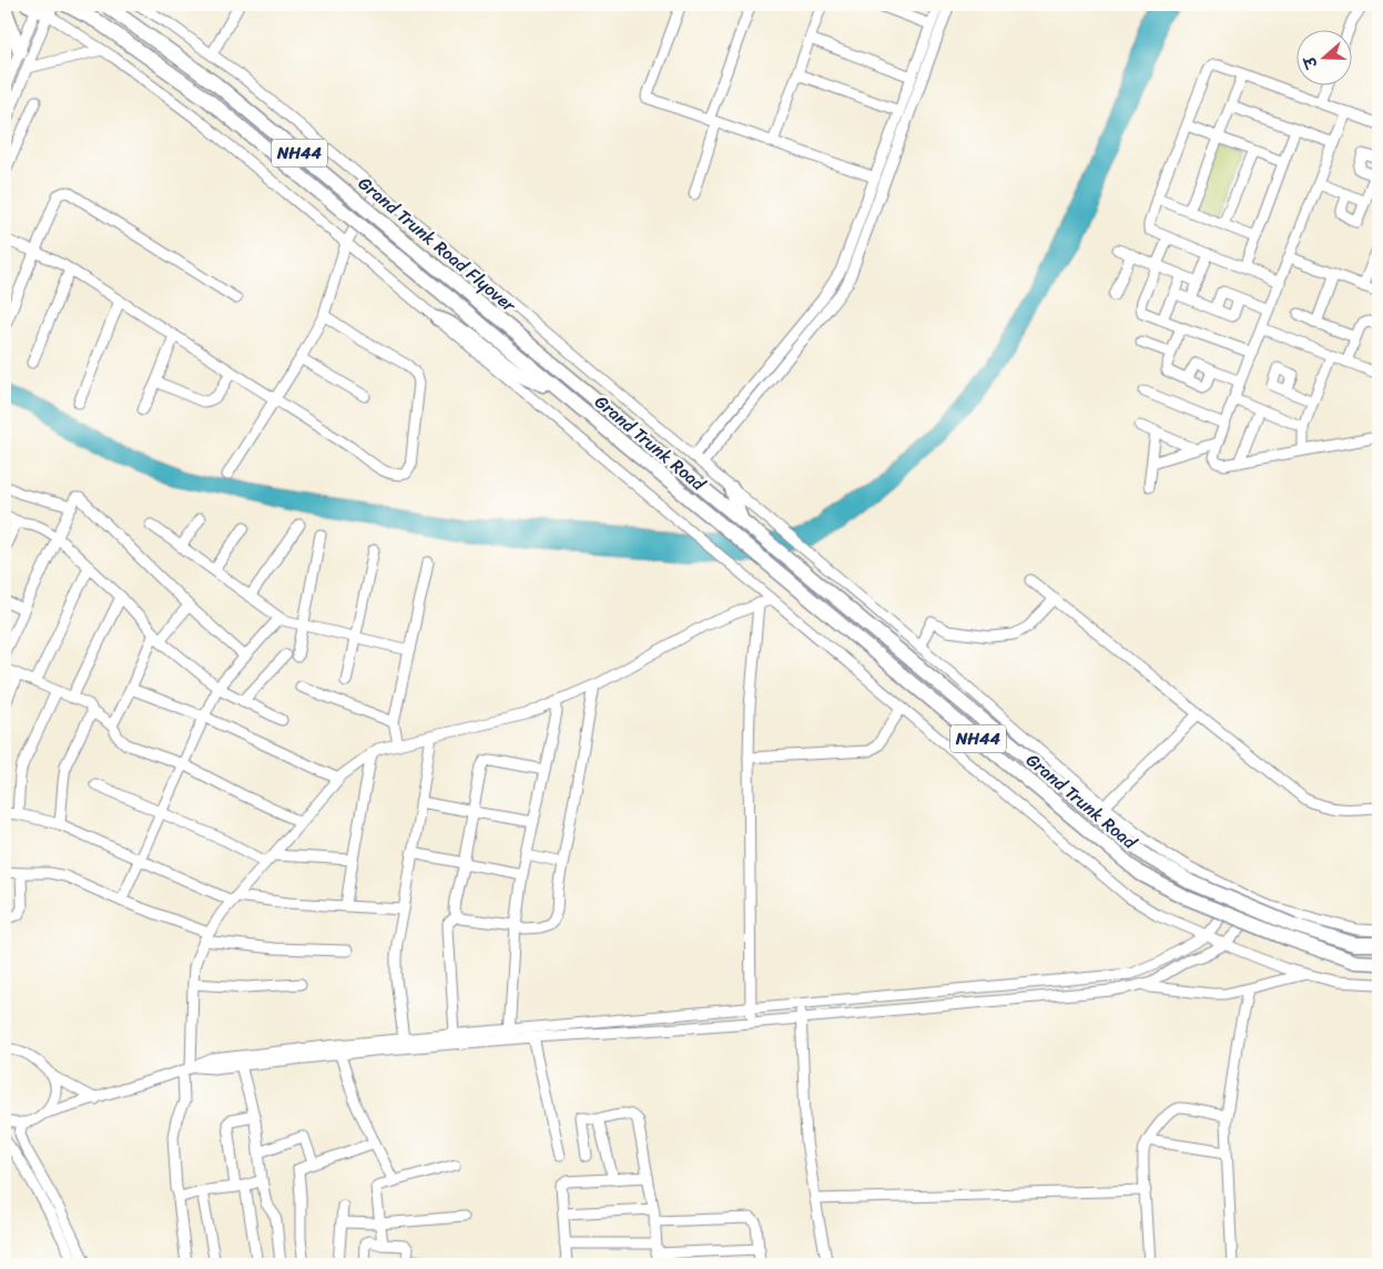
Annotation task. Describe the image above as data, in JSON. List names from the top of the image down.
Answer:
{
  "streets": {
    "highway": ["NH44", "Grand Trunk Road Flyover", "Grand Trunk Road"]
  },
  "crossings": [
    ["Grand Trunk Road Flyover", "Grand Trunk Road"]
  ],
  "north": "left"
}
